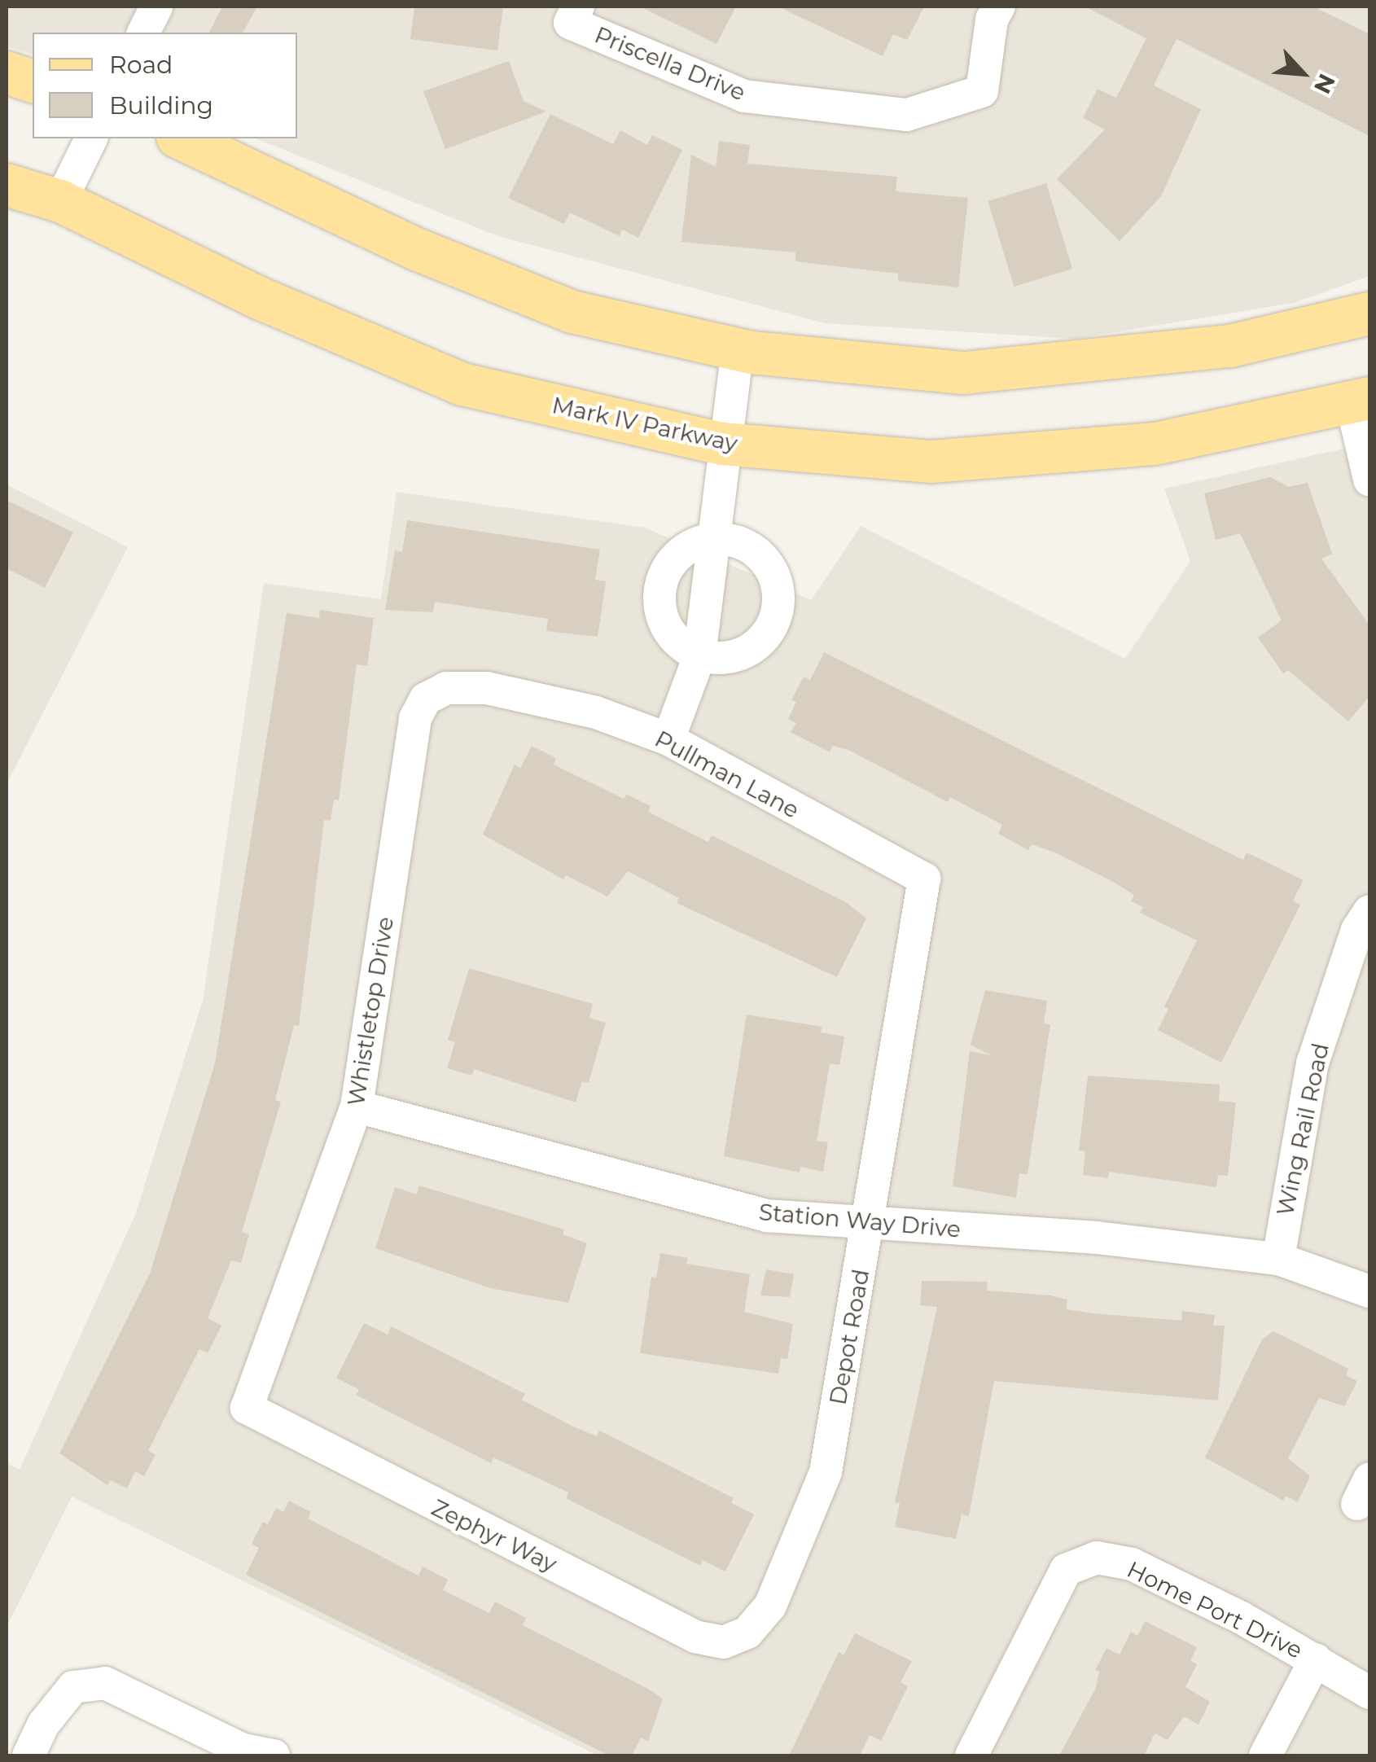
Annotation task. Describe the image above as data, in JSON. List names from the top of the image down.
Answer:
{
  "streets": {
    "main road": ["Mark IV Parkway"],
    "street": [
      "Priscella Drive",
      "Pullman Lane",
      "Whistletop Drive",
      "Wing Rail Road",
      "Station Way Drive",
      "Depot Road",
      "Zephyr Way",
      "Home Port Drive"
    ]
  },
  "crossings": [
    ["Pullman Lane", "Whistletop Drive"],
    ["Pullman Lane", "Depot Road"],
    ["Whistletop Drive", "Station Way Drive"],
    ["Whistletop Drive", "Zephyr Way"],
    ["Wing Rail Road", "Station Way Drive"],
    ["Station Way Drive", "Depot Road"],
    ["Depot Road", "Zephyr Way"]
  ],
  "legend": ["Road", "Building"],
  "north": "bottom right"
}
